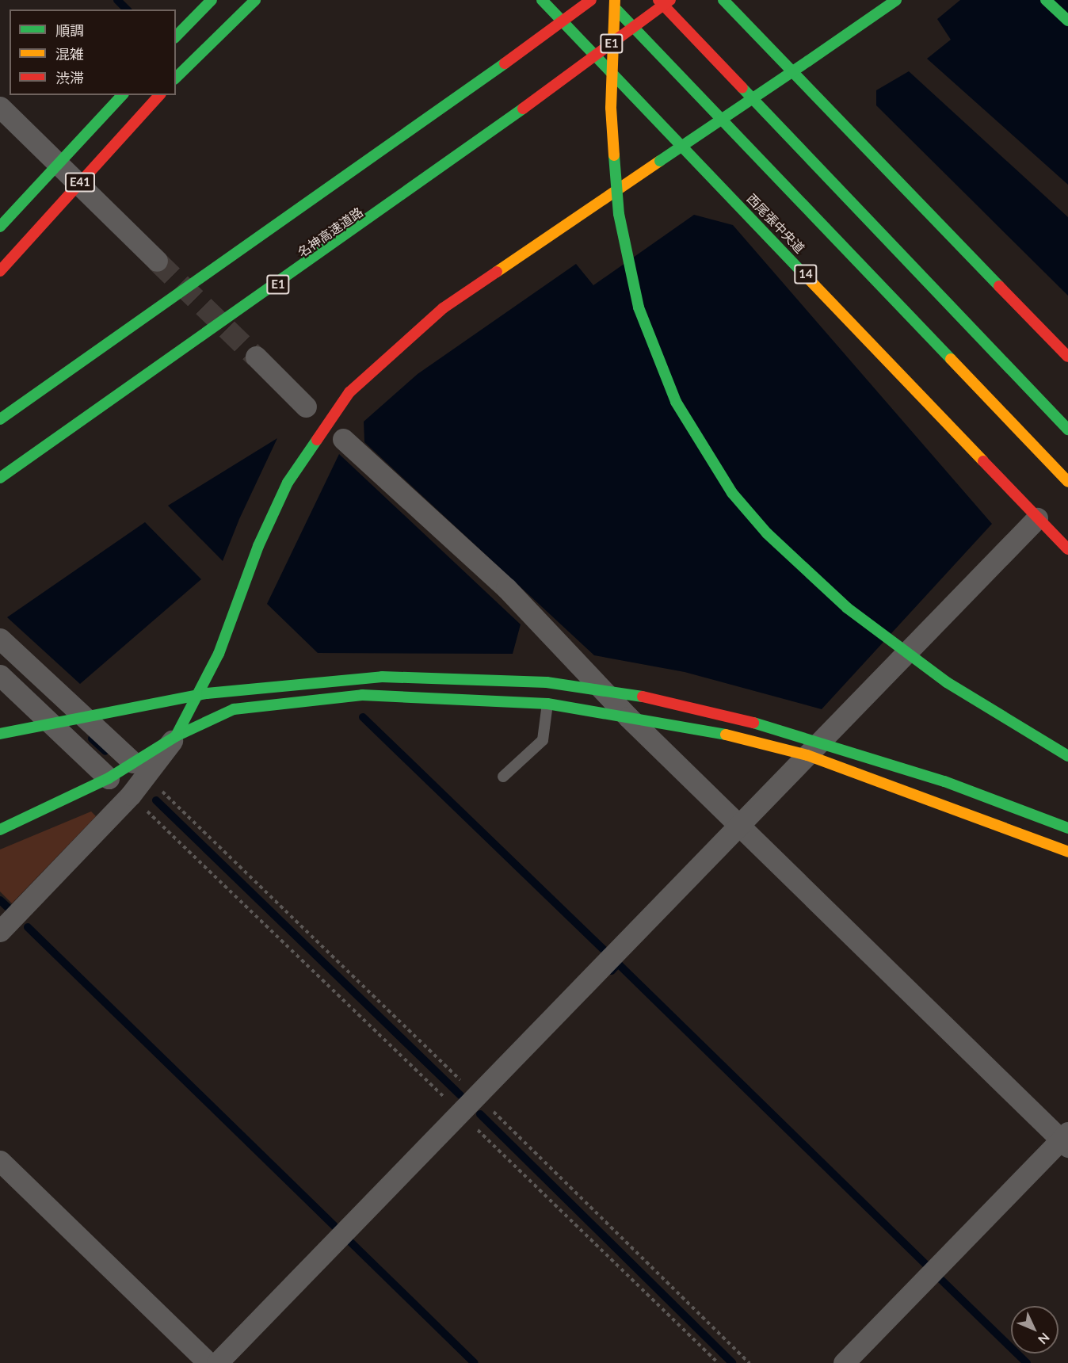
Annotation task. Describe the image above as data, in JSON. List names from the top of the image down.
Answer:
{
  "streets": {
    "main road": [
      "E1",
      "E41",
      "西尾張中央道",
      "名神高速道路",
      "14"
    ]
  },
  "legend": ["順調", "混雑", "渋滞"],
  "north": "bottom right"
}
